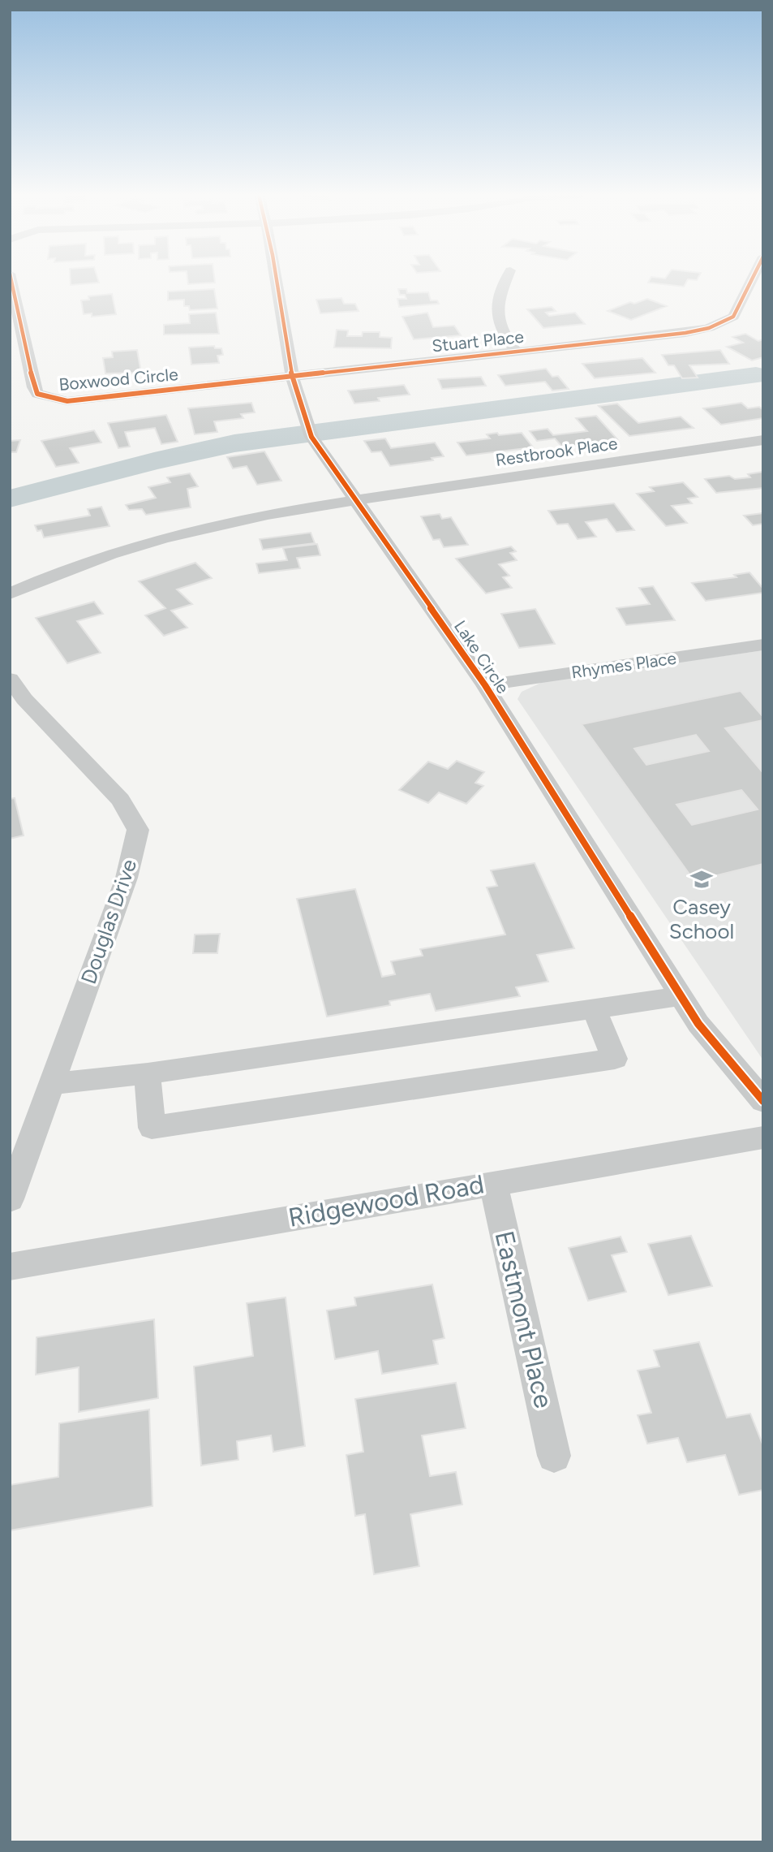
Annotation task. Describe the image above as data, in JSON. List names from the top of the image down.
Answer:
{
  "streets": {
    "street": [
      "Stuart Place",
      "Boxwood Circle",
      "Restbrook Place",
      "Lake Circle",
      "Rhymes Place",
      "Douglas Drive",
      "Ridgewood Road",
      "Eastmont Place"
    ]
  },
  "crossings": [
    ["Stuart Place", "Boxwood Circle"],
    ["Stuart Place", "Lake Circle"],
    ["Boxwood Circle", "Lake Circle"],
    ["Restbrook Place", "Lake Circle"],
    ["Lake Circle", "Rhymes Place"],
    ["Ridgewood Road", "Eastmont Place"]
  ],
  "places": {
    "school or university": ["Casey School"]
  }
}
